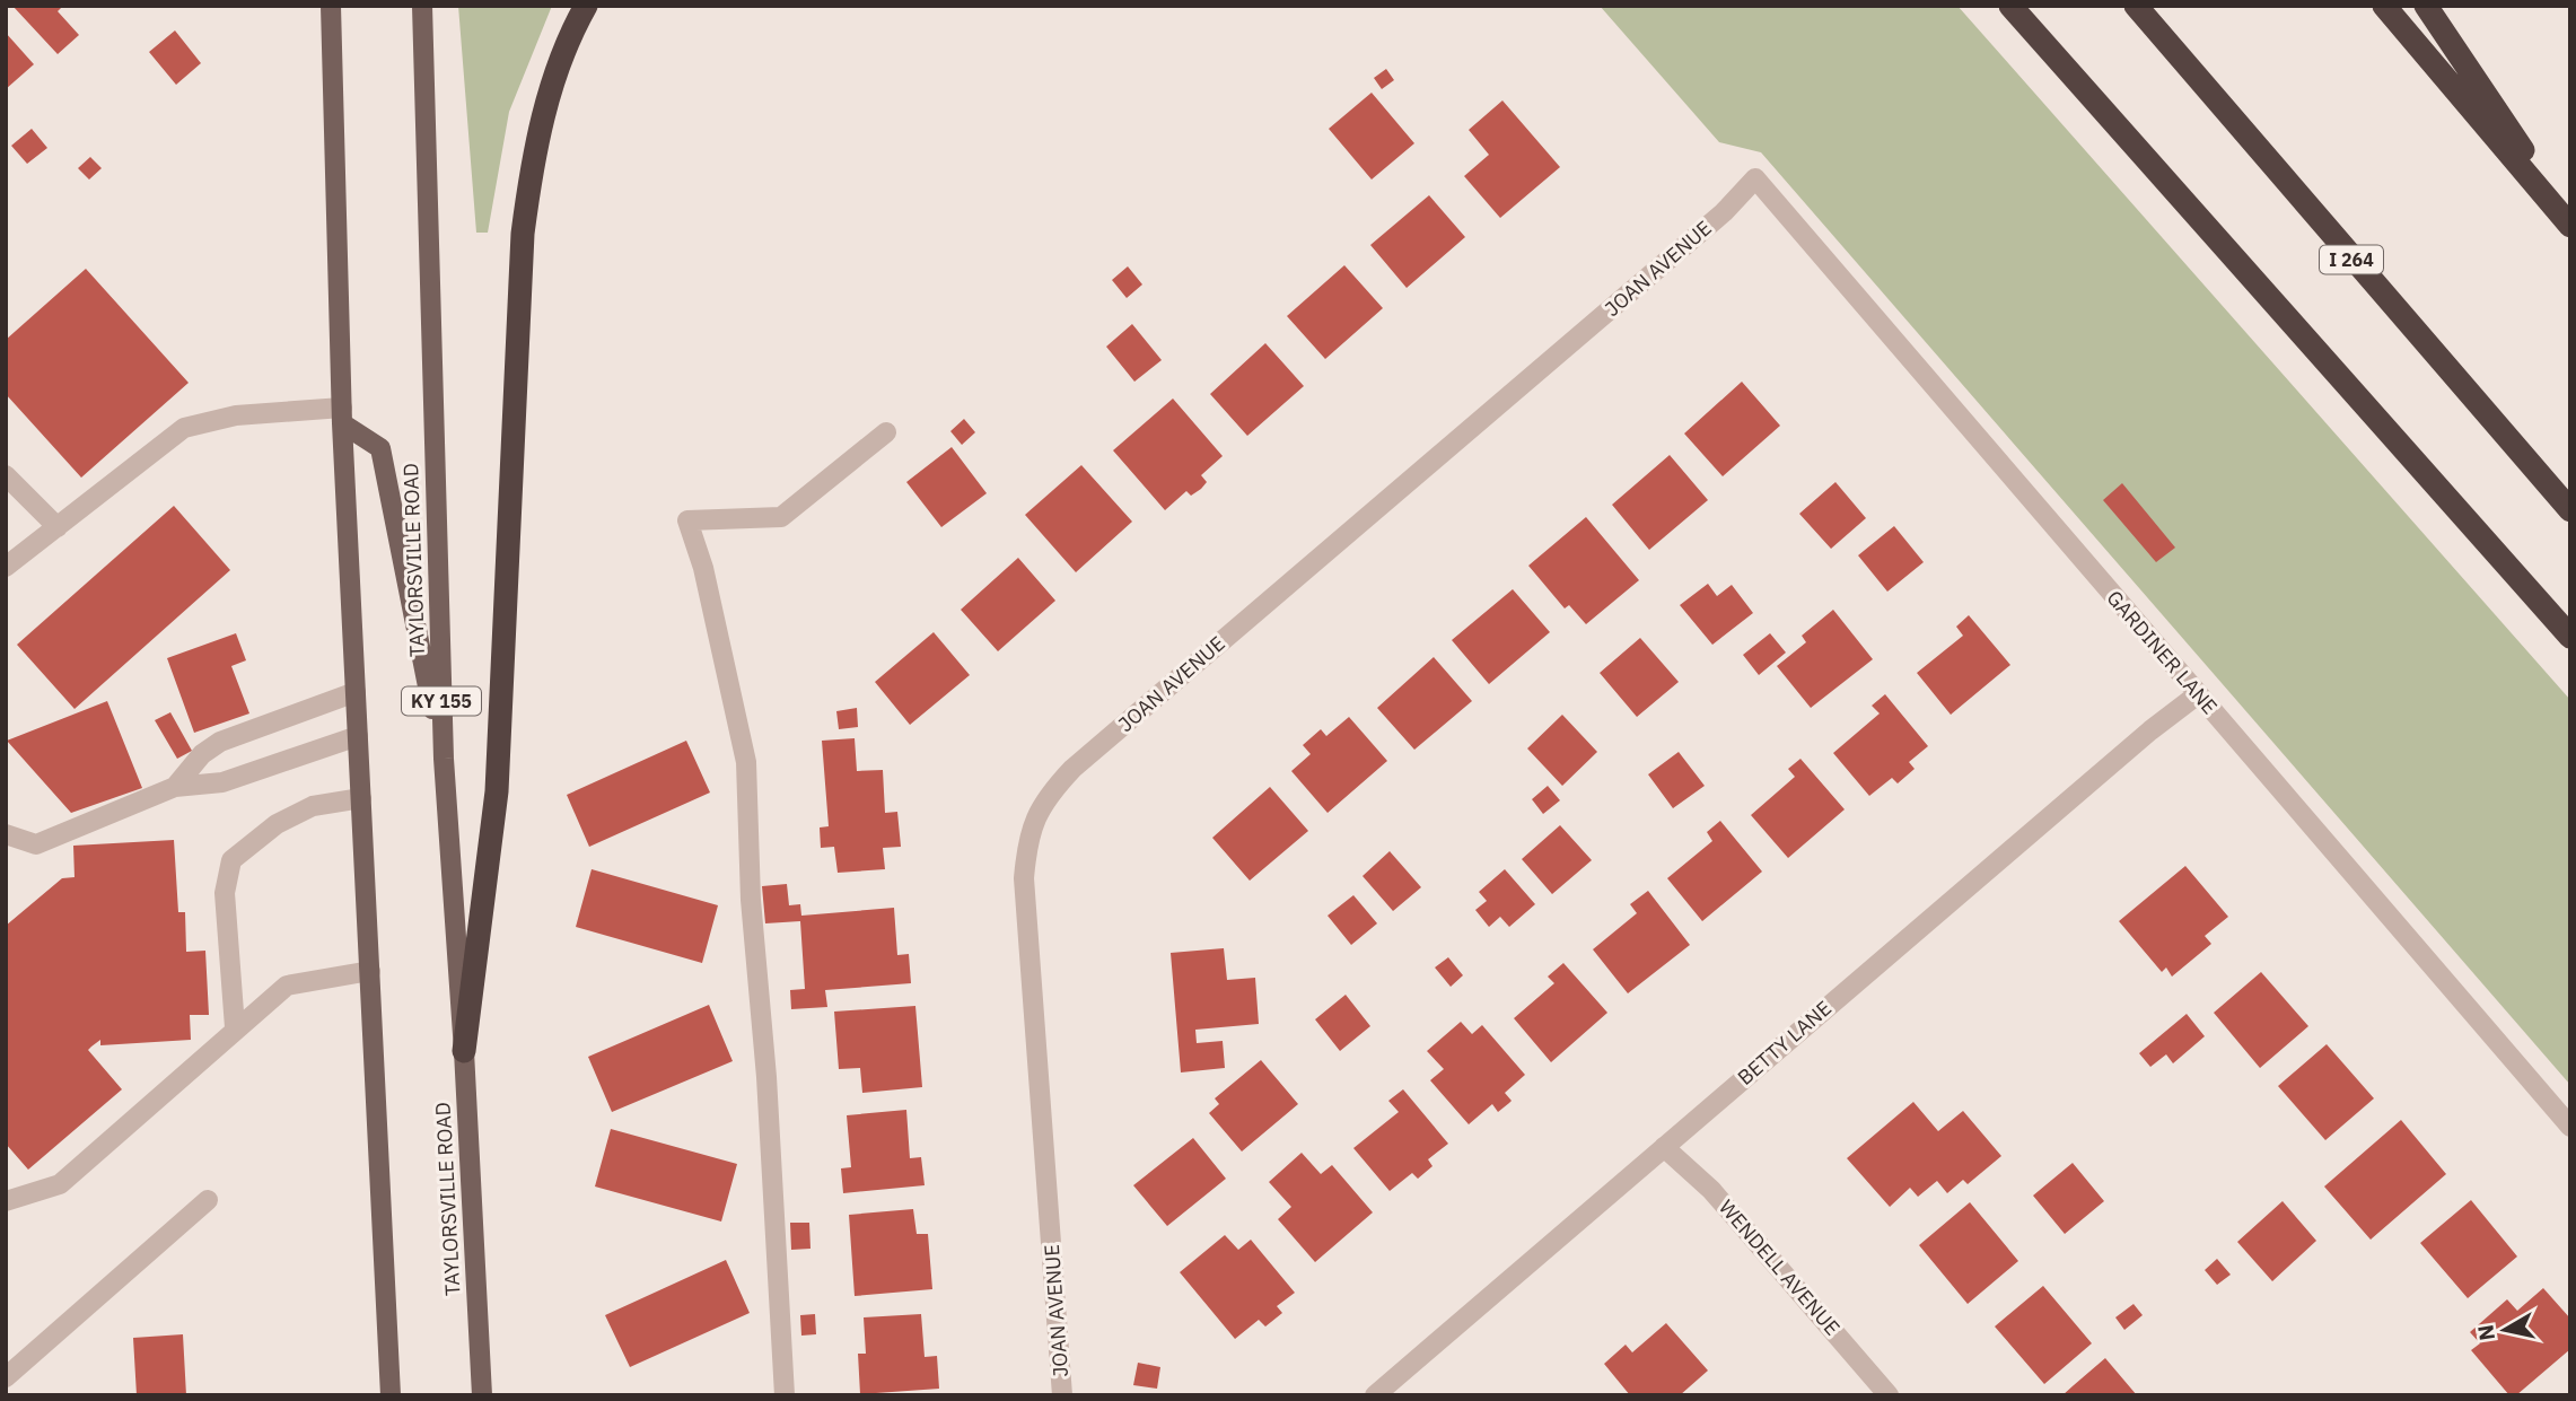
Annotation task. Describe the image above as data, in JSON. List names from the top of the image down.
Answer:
{
  "streets": {
    "highway": ["I 264"],
    "main road": ["TAYLORSVILLE ROAD", "KY 155"],
    "street": [
      "JOAN AVENUE",
      "GARDINER LANE",
      "BETTY LANE",
      "WENDELL AVENUE"
    ]
  },
  "crossings": [
    ["JOAN AVENUE", "GARDINER LANE"],
    ["GARDINER LANE", "BETTY LANE"],
    ["BETTY LANE", "WENDELL AVENUE"]
  ],
  "north": "left"
}
